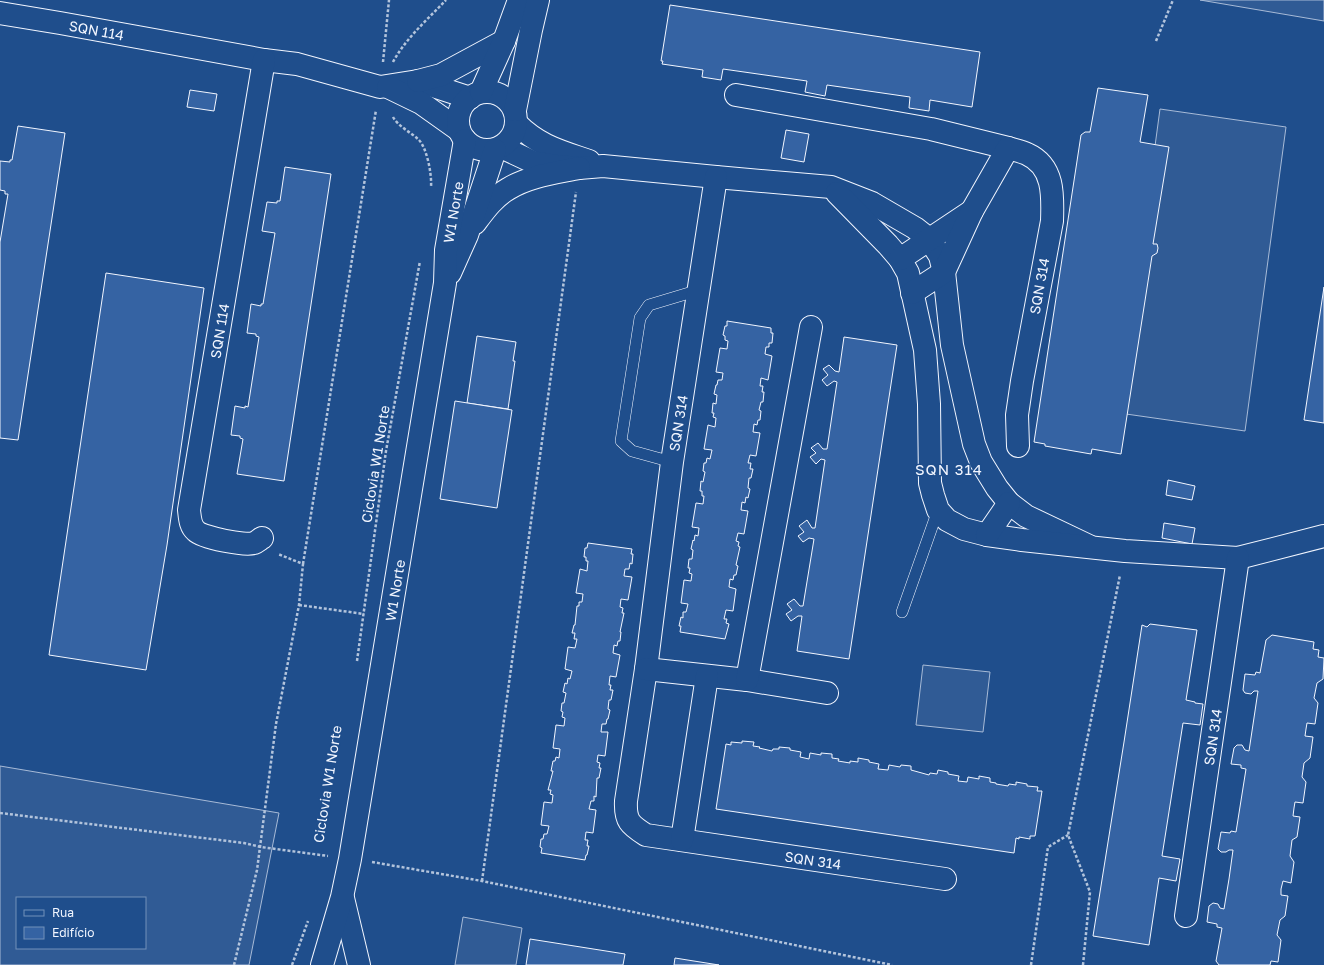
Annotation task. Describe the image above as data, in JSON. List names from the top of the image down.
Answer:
{
  "streets": {
    "street": ["SQN 114", "W1 Norte", "SQN 314"],
    "path": ["Ciclovia W1 Norte"]
  },
  "crossings": [
    ["SQN 114", "W1 Norte"]
  ],
  "districts": ["SQN 314"],
  "legend": ["Rua", "Edifício"]
}
